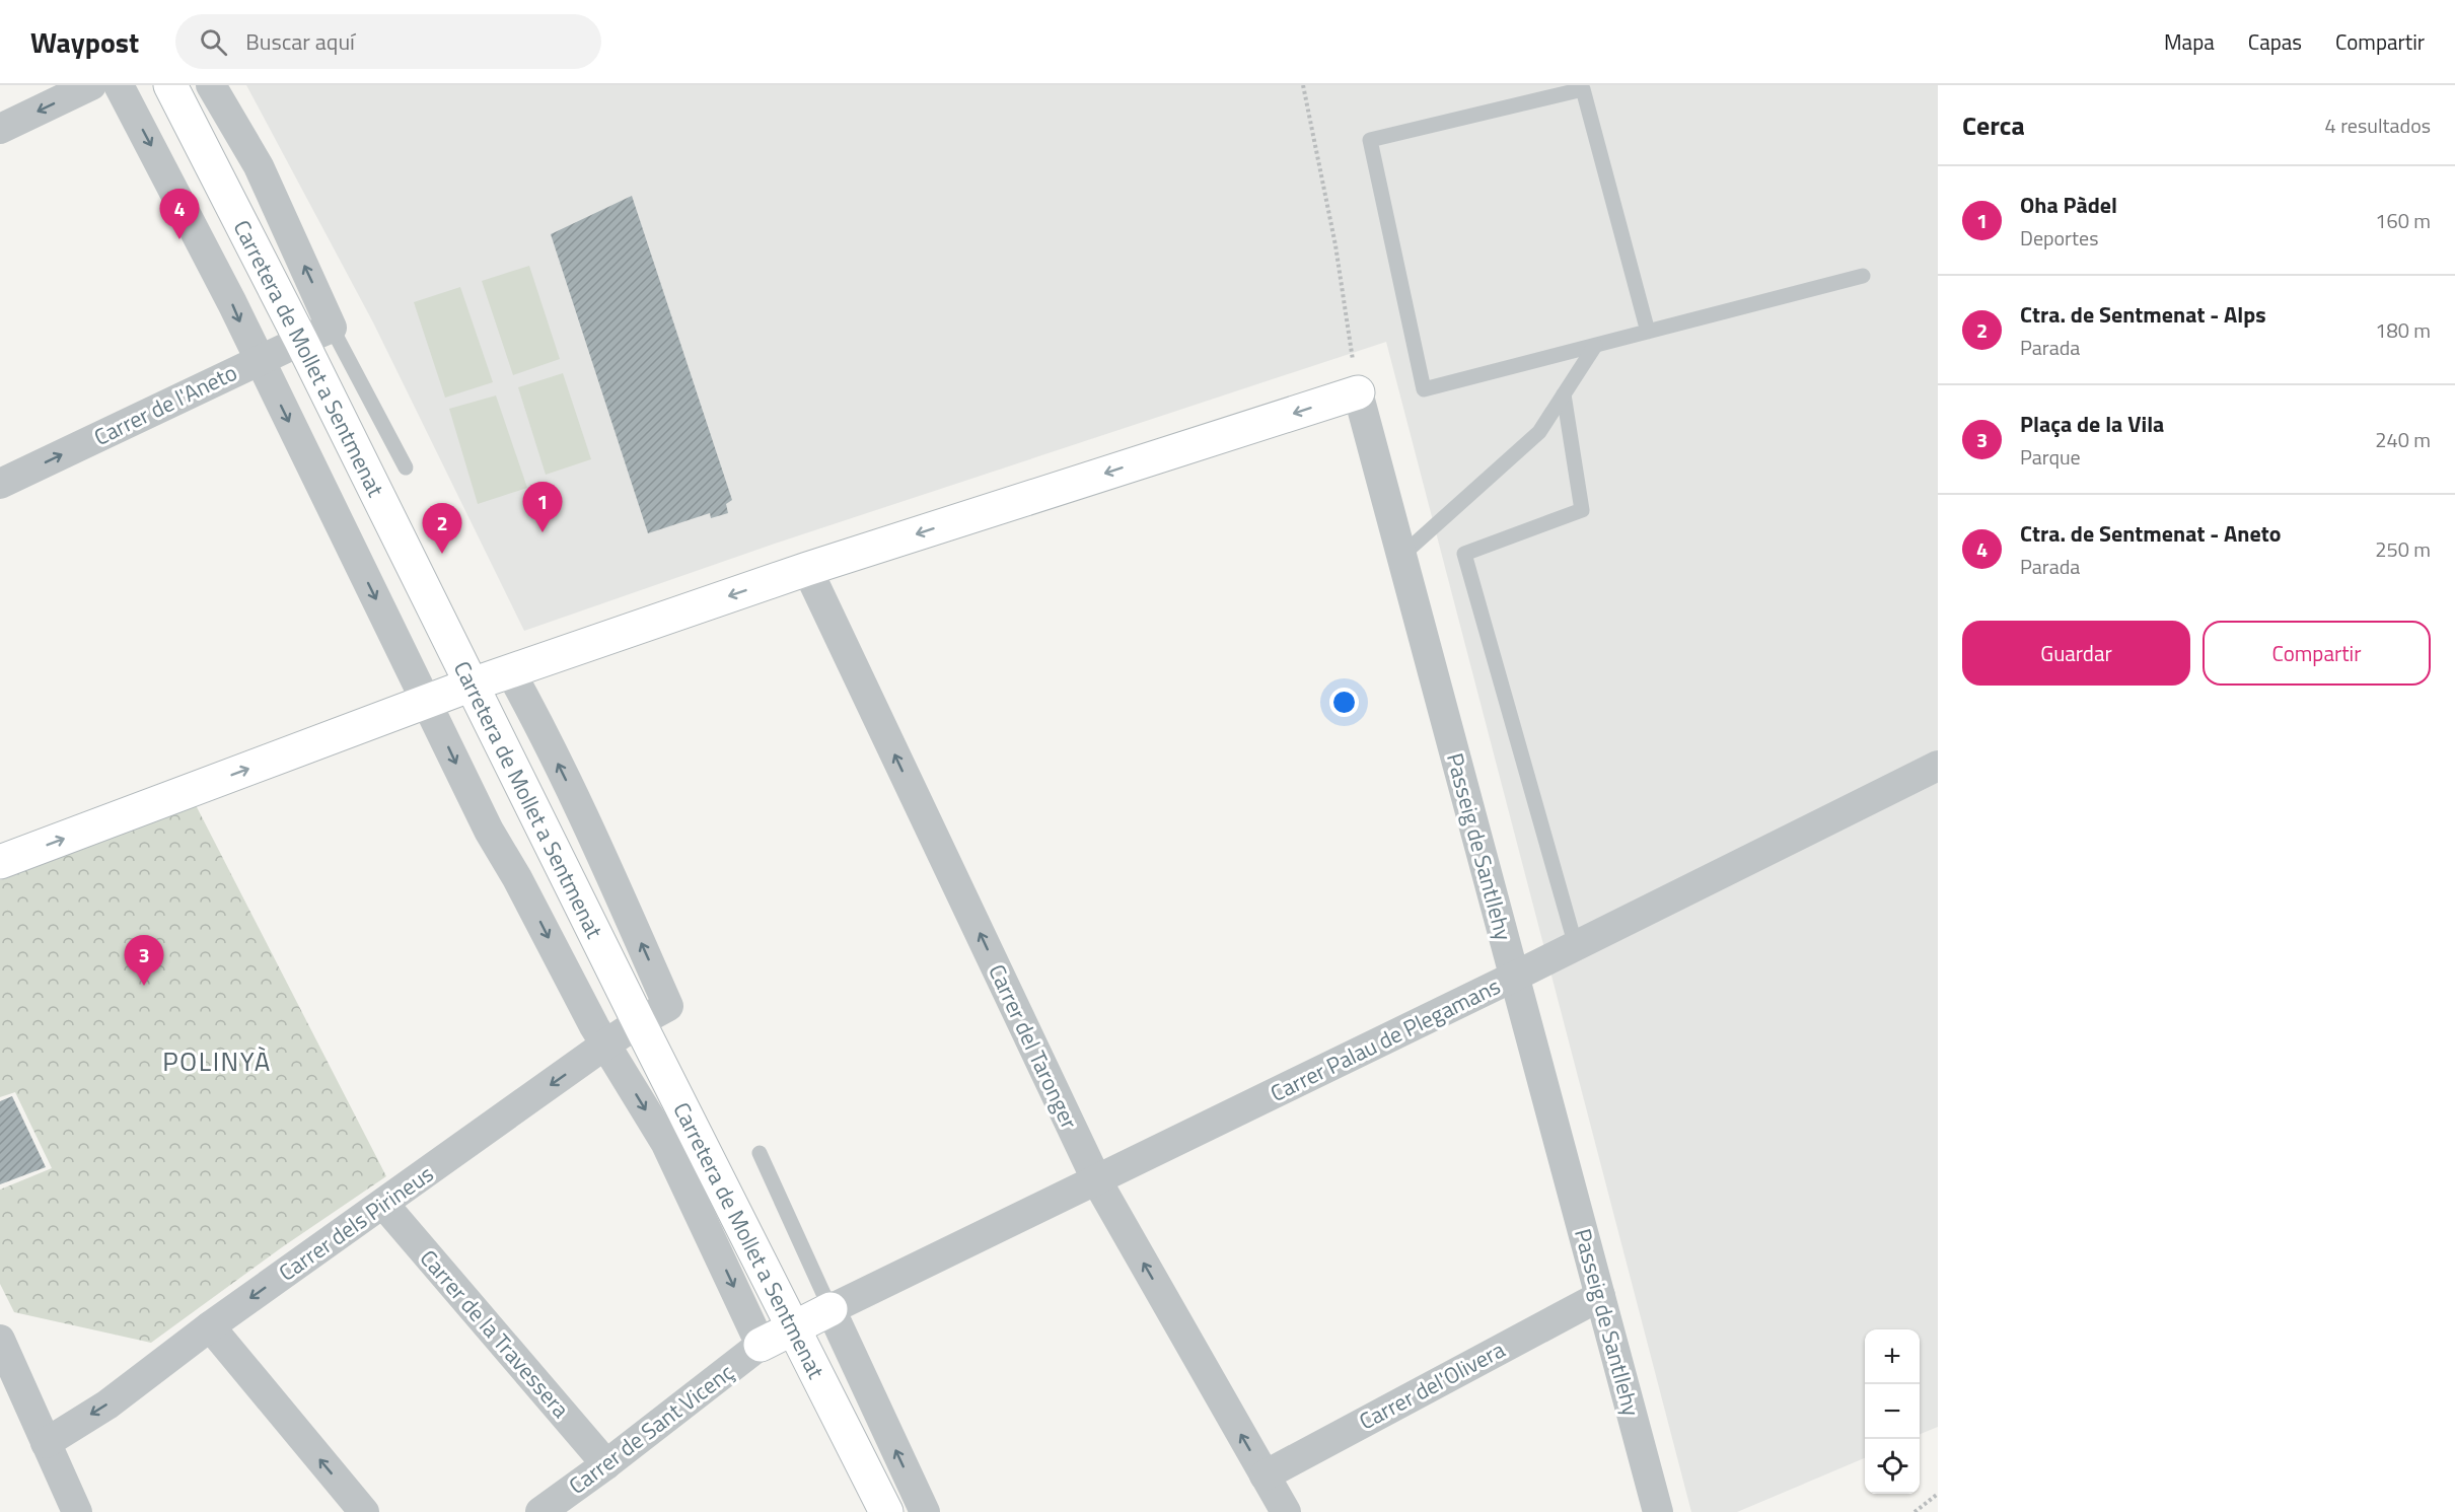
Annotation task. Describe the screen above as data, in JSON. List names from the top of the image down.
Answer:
{
  "streets": {
    "street": [
      "Carretera de Mollet a Sentmenat",
      "Carrer de l'Aneto",
      "Passeig de Santllehy",
      "Carrer Palau de Plegamans",
      "Carrer del Taronger",
      "Carrer dels Pirineus",
      "Carrer de la Travessera",
      "Carrer del'Olivera",
      "Carrer de Sant Vicenç"
    ]
  },
  "crossings": [
    ["Carretera de Mollet a Sentmenat", "Carrer de l'Aneto"],
    ["Carretera de Mollet a Sentmenat", "Carrer Palau de Plegamans"],
    ["Carretera de Mollet a Sentmenat", "Carrer dels Pirineus"],
    ["Carretera de Mollet a Sentmenat", "Carrer de Sant Vicenç"],
    ["Passeig de Santllehy", "Carrer Palau de Plegamans"],
    ["Passeig de Santllehy", "Carrer del'Olivera"],
    ["Carrer Palau de Plegamans", "Carrer del Taronger"],
    ["Carrer del Taronger", "Carrer del'Olivera"],
    ["Carrer dels Pirineus", "Carrer de la Travessera"],
    ["Carrer de la Travessera", "Carrer de Sant Vicenç"]
  ],
  "one_way": ["Carrer de l'Aneto", "Carrer del Taronger", "Carrer dels Pirineus"],
  "districts": ["POLINYÀ"],
  "page": {
    "header": "Waypost",
    "search": "Buscar aquí",
    "nav": ["Mapa", "Capas", "Compartir"],
    "heading": ["Cerca", "4 resultados"],
    "list": [
      {
        "mark": "1",
        "name": "Oha Pàdel",
        "note": "Deportes",
        "value": "160 m"
      },
      {
        "mark": "2",
        "name": "Ctra. de Sentmenat - Alps",
        "note": "Parada",
        "value": "180 m"
      },
      {
        "mark": "3",
        "name": "Plaça de la Vila",
        "note": "Parque",
        "value": "240 m"
      },
      {
        "mark": "4",
        "name": "Ctra. de Sentmenat - Aneto",
        "note": "Parada",
        "value": "250 m"
      }
    ],
    "pins": [
      "4",
      "1",
      "2",
      "3"
    ],
    "buttons": ["Guardar", "Compartir"],
    "map_buttons": ["+", "−"]
  }
}
